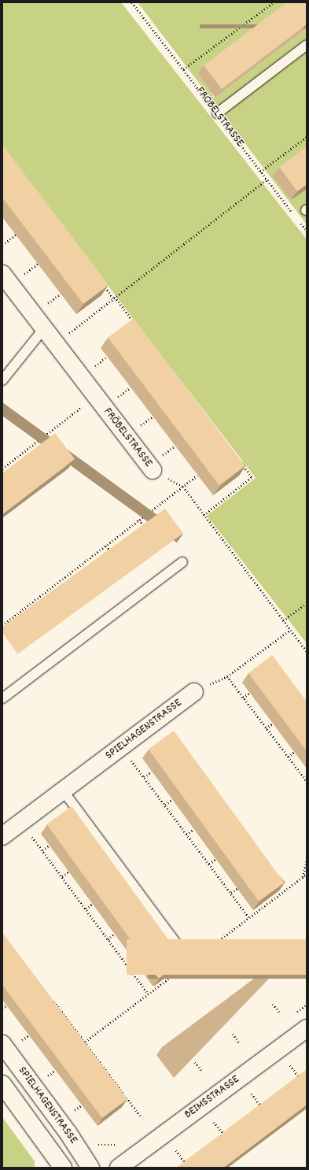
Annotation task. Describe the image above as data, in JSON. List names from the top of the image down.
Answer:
{
  "streets": {
    "street": ["FRÖBELSTRASSE", "SPIELHAGENSTRASSE", "BEIMSSTRASSE"]
  },
  "crossings": [
    ["FRÖBELSTRASSE", "SPIELHAGENSTRASSE"]
  ]
}
